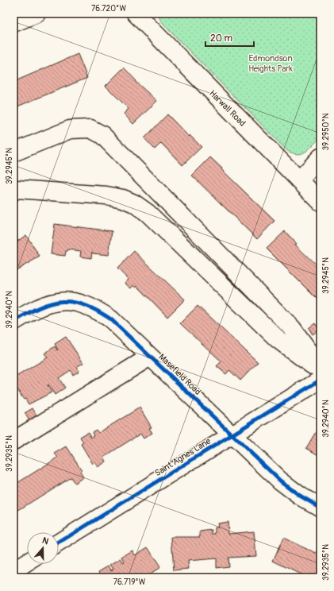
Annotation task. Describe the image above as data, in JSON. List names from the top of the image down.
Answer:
{
  "streets": {
    "street": ["Harwall Road", "Masefield Road", "Saint Agnes Lane"]
  },
  "crossings": [
    ["Masefield Road", "Saint Agnes Lane"]
  ],
  "parks": ["Edmondson Heights Park"],
  "scale_bar": "20 m",
  "north": "top",
  "coordinates": [
    "76.720°W",
    "39.2950°N",
    "39.2945°N",
    "39.2940°N",
    "39.2935°N",
    "76.719°W"
  ]
}
